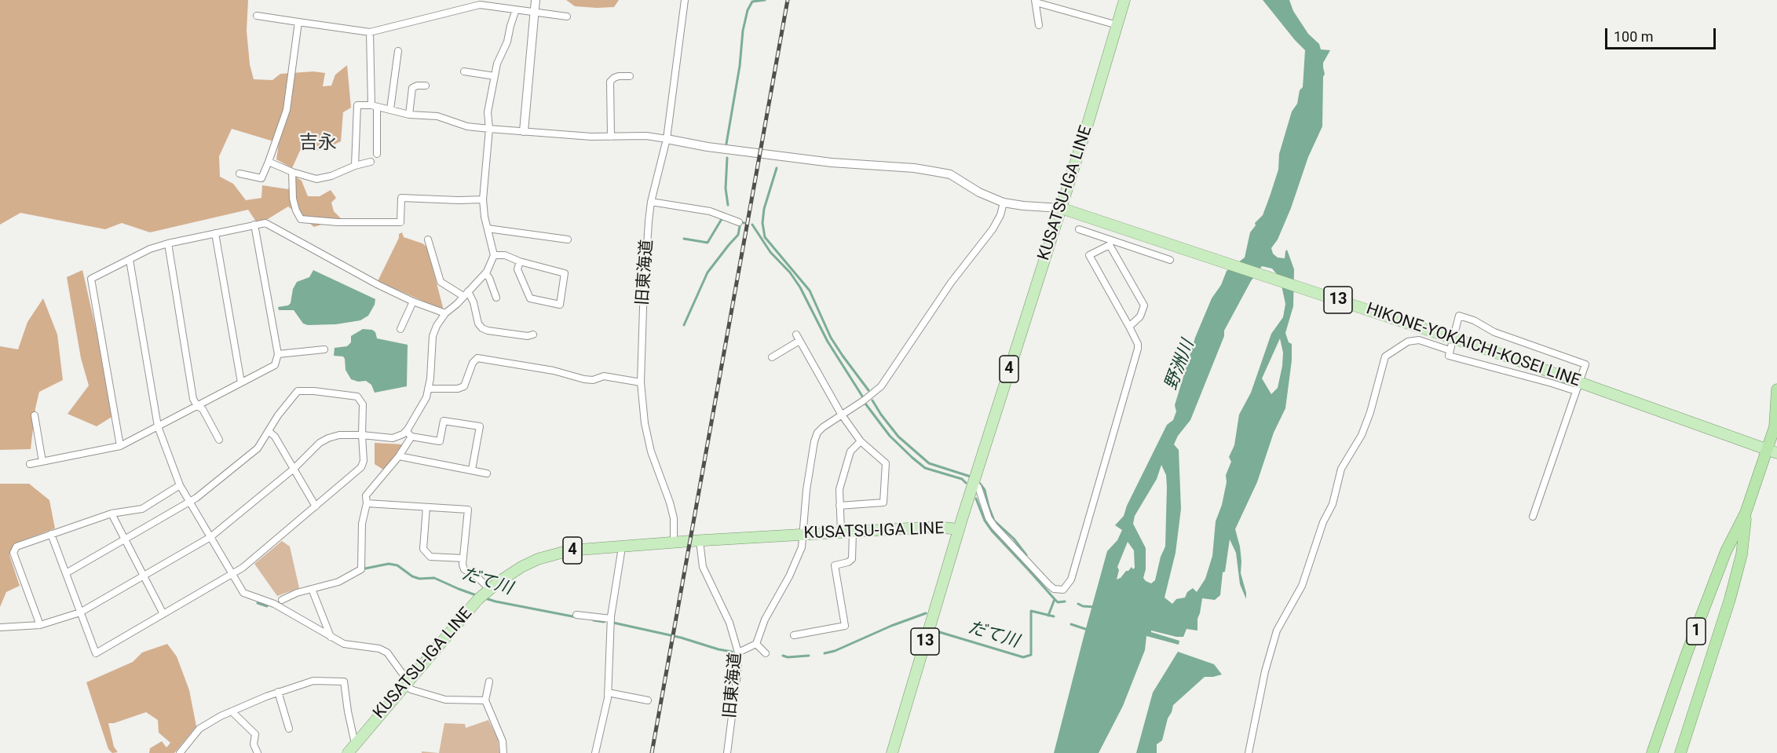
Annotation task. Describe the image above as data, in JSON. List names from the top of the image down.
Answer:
{
  "streets": {
    "highway": ["1"],
    "main road": [
      "KUSATSU-IGA LINE",
      "13",
      "HIKONE-YOKAICHI-KOSEI LINE",
      "4"
    ],
    "street": ["旧東海道"]
  },
  "crossings": [
    ["KUSATSU-IGA LINE", "旧東海道"],
    ["KUSATSU-IGA LINE", "13"],
    ["KUSATSU-IGA LINE", "HIKONE-YOKAICHI-KOSEI LINE"],
    ["HIKONE-YOKAICHI-KOSEI LINE", "1"]
  ],
  "districts": ["吉永"],
  "water": ["野洲川", "だて川"],
  "scale_bar": "100 m"
}
